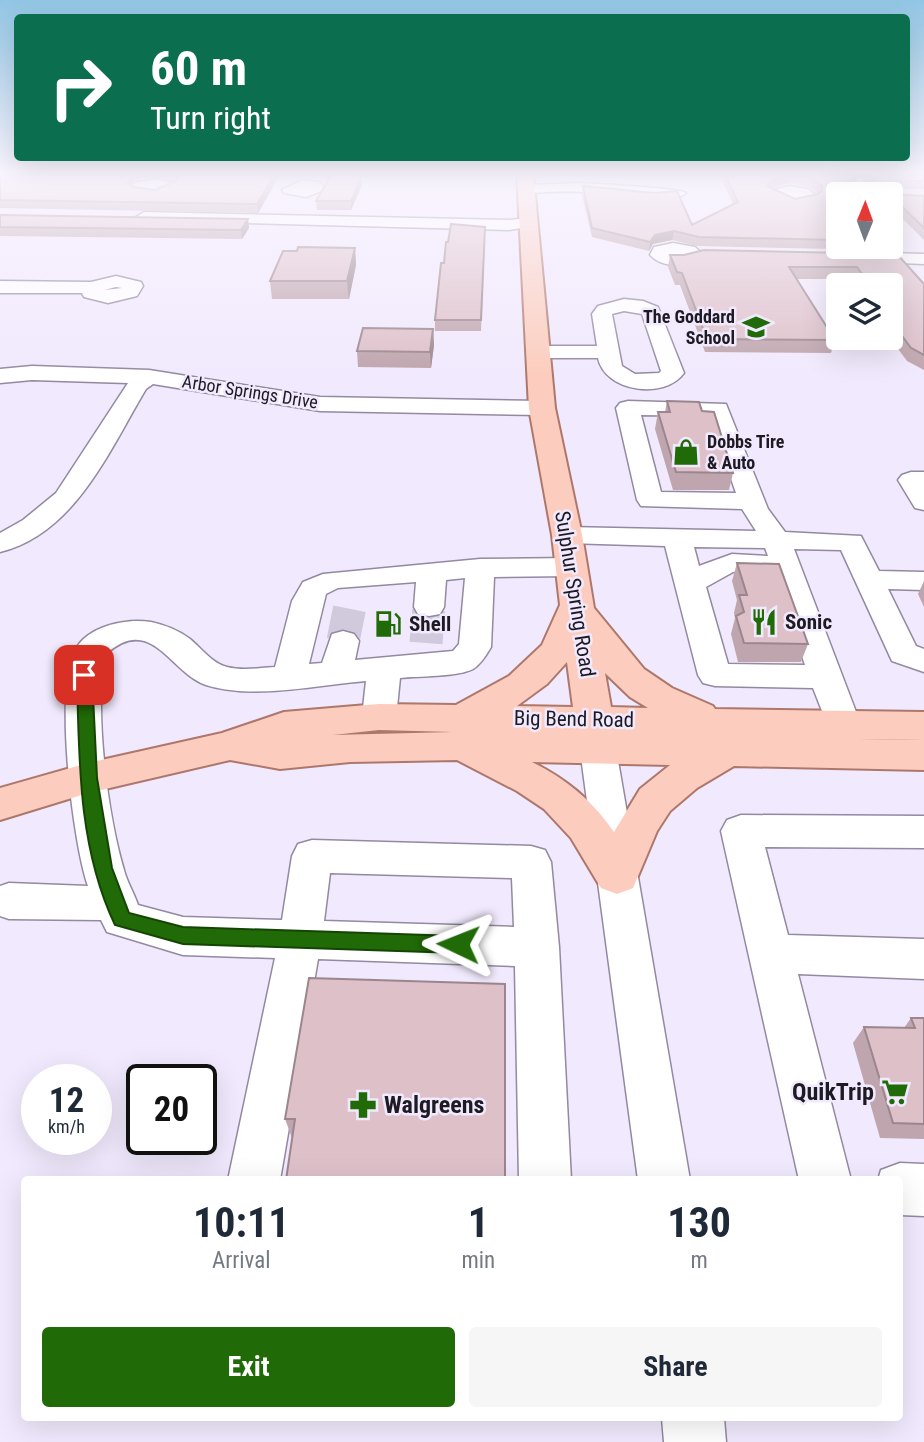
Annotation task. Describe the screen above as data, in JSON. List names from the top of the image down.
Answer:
{
  "streets": {
    "main road": ["Sulphur Spring Road", "Big Bend Road"],
    "street": ["Arbor Springs Drive"]
  },
  "crossings": [
    ["Arbor Springs Drive", "Sulphur Spring Road"],
    ["Sulphur Spring Road", "Big Bend Road"]
  ],
  "places": {
    "school or university": ["The Goddard School"],
    "shop": ["Dobbs Tire & Auto"],
    "restaurant": ["Sonic"],
    "fuel station": ["Shell"],
    "supermarket": ["QuikTrip"],
    "pharmacy": ["Walgreens"]
  },
  "north": "top",
  "page": {
    "turn": ["60 m", "Turn right"],
    "speed": "12 km/h",
    "limit": "20",
    "eta": [
      "10:11",
      "Arrival",
      "1",
      "min",
      "130",
      "m"
    ],
    "buttons": ["Exit", "Share"]
  }
}
